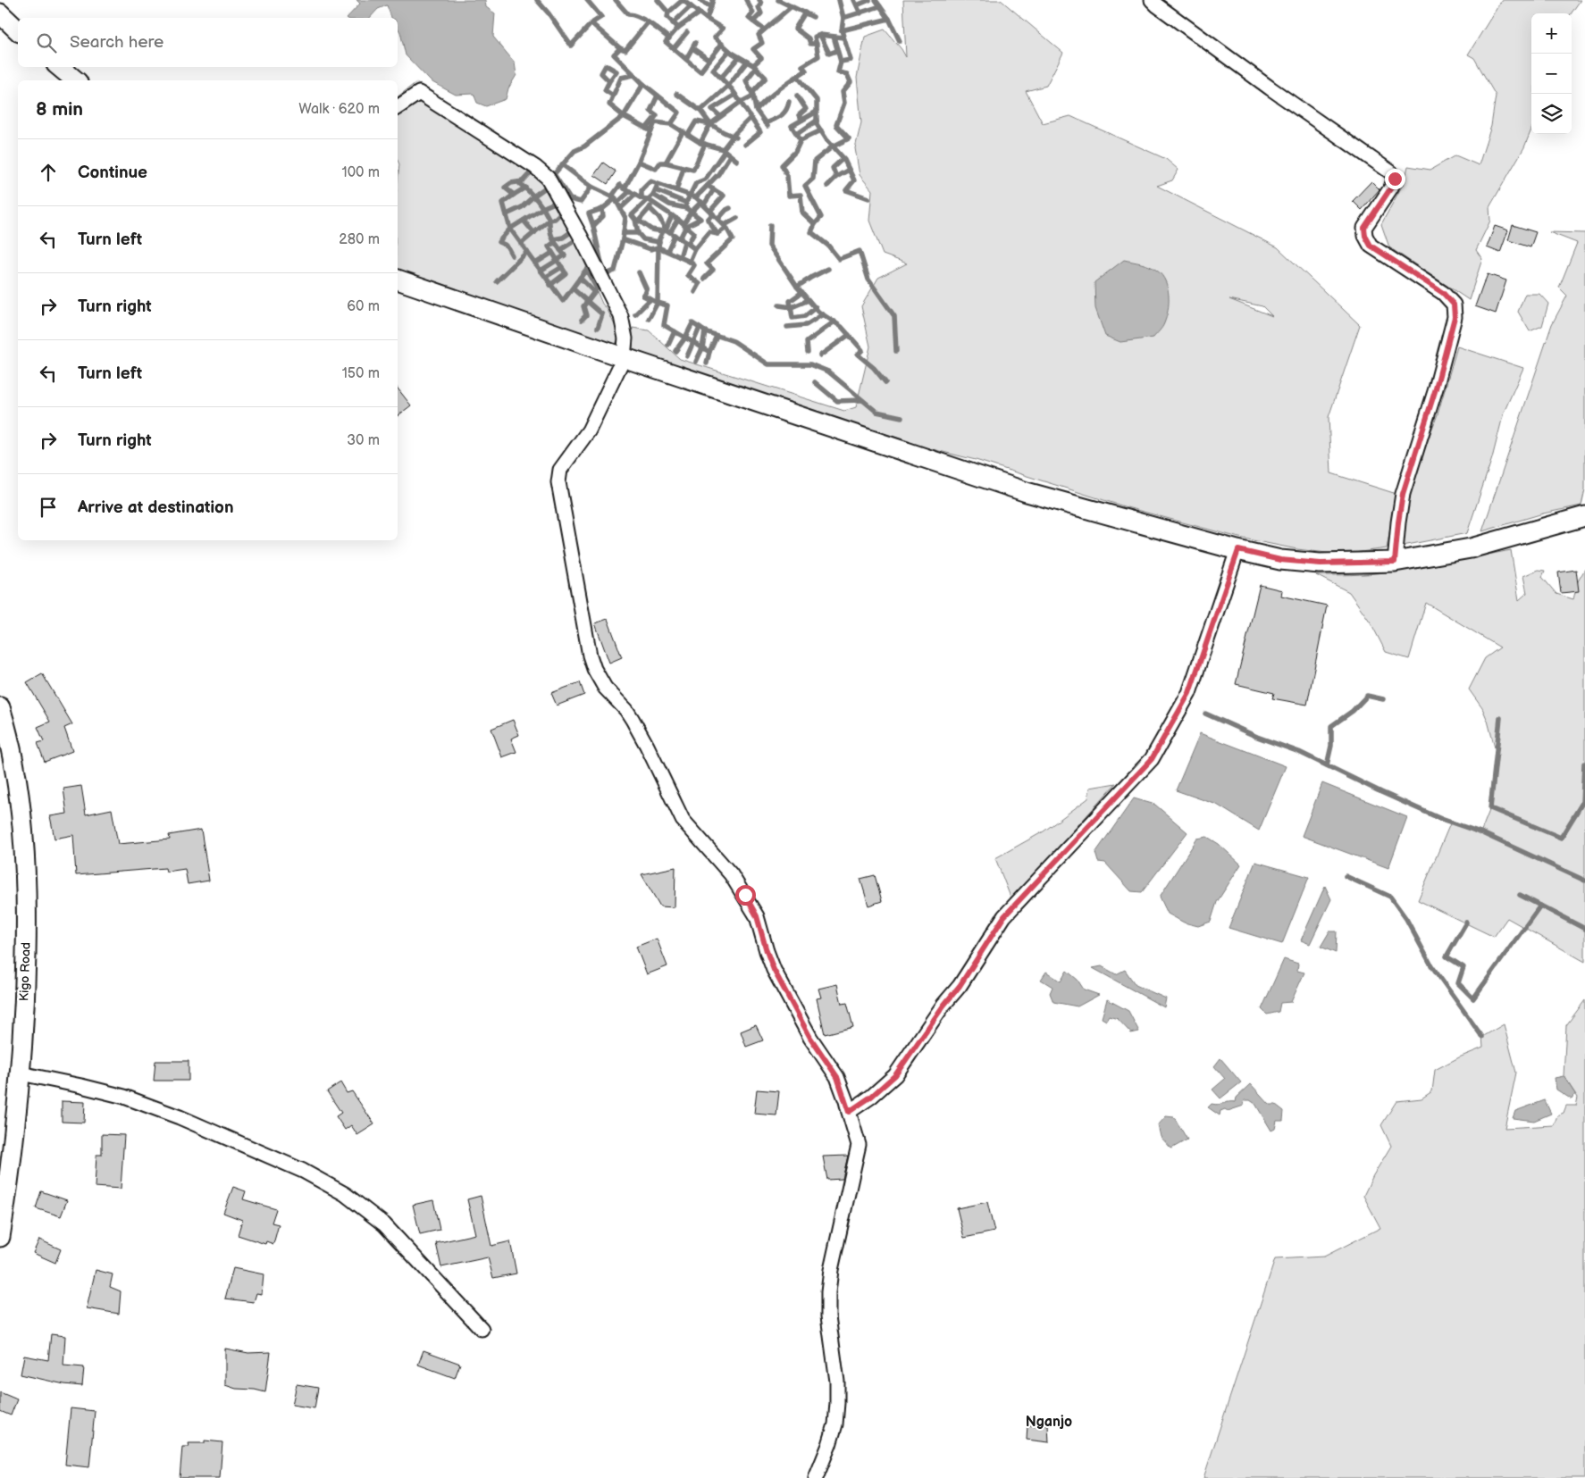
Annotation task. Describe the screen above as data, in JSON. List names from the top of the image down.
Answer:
{
  "streets": {
    "street": ["Kigo Road"]
  },
  "districts": ["Nganjo"],
  "page": {
    "map_buttons": ["+", "−"],
    "search": "Search here",
    "heading": ["8 min", "Walk · 620 m"],
    "list": [
      ["Continue", "100 m"],
      ["Turn left", "280 m"],
      ["Turn right", "60 m"],
      ["Turn left", "150 m"],
      ["Turn right", "30 m"],
      "Arrive at destination"
    ]
  }
}
